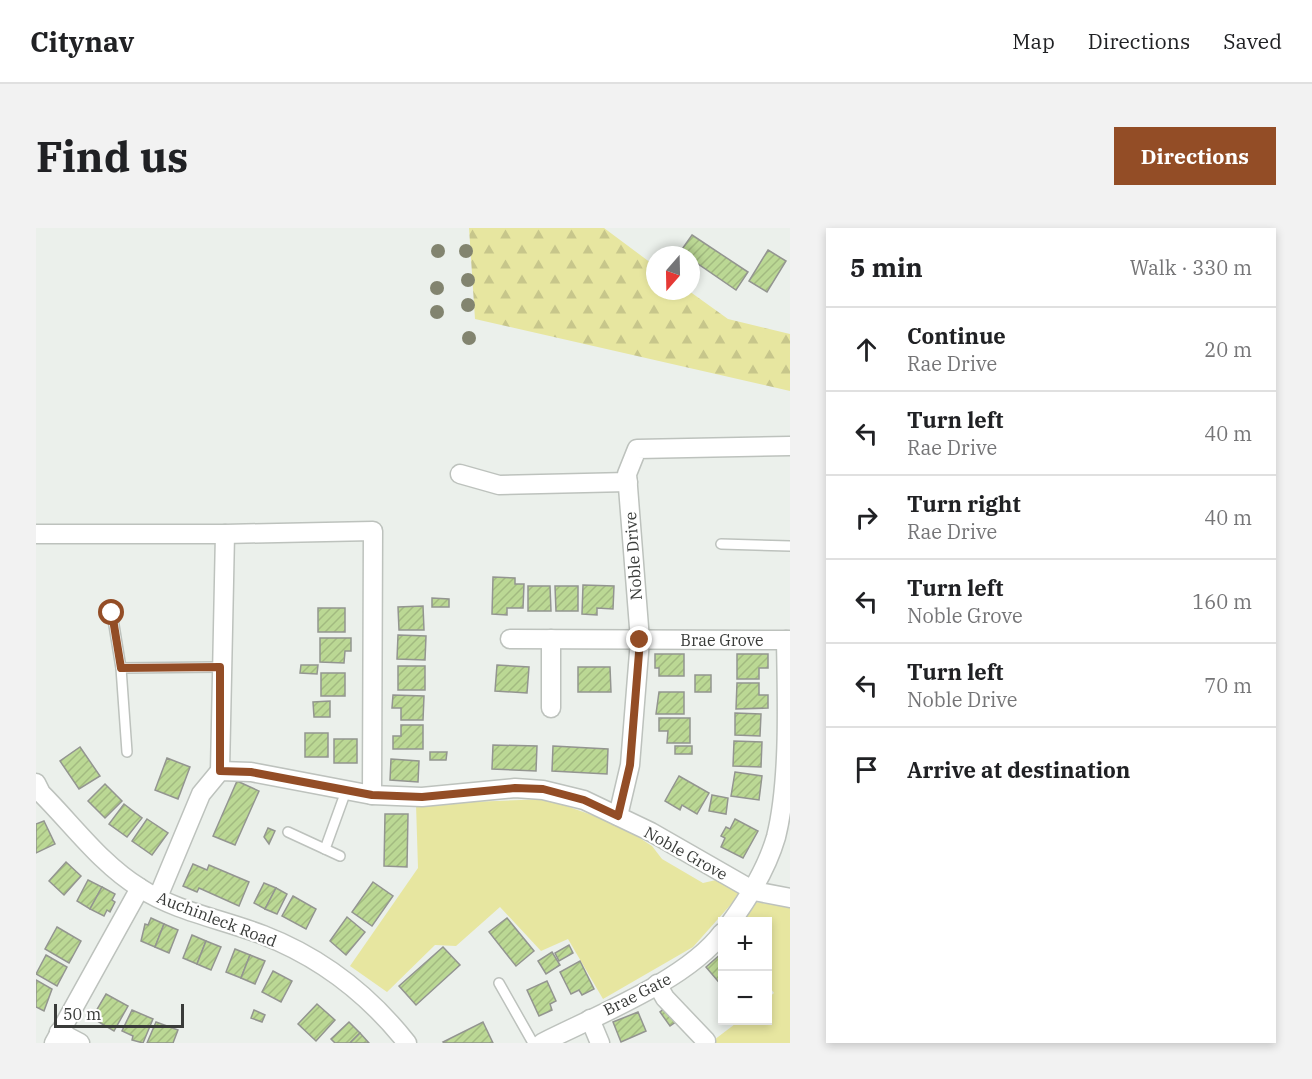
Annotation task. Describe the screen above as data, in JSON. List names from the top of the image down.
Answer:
{
  "streets": {
    "street": [
      "Noble Drive",
      "Brae Grove",
      "Noble Grove",
      "Auchinleck Road",
      "Brae Gate"
    ]
  },
  "crossings": [
    ["Noble Drive", "Brae Grove"],
    ["Noble Drive", "Noble Grove"]
  ],
  "scale_bar": "50 m",
  "north": "bottom",
  "page": {
    "header": "Citynav",
    "nav": ["Map", "Directions", "Saved"],
    "buttons": "Directions",
    "title": "Find us",
    "heading": ["5 min", "Walk · 330 m"],
    "list": [
      ["Continue", "Rae Drive", "20 m"],
      ["Turn left", "Rae Drive", "40 m"],
      ["Turn right", "Rae Drive", "40 m"],
      ["Turn left", "Noble Grove", "160 m"],
      ["Turn left", "Noble Drive", "70 m"],
      "Arrive at destination"
    ],
    "map_buttons": ["+", "−"],
    "scale": "50 m"
  }
}
